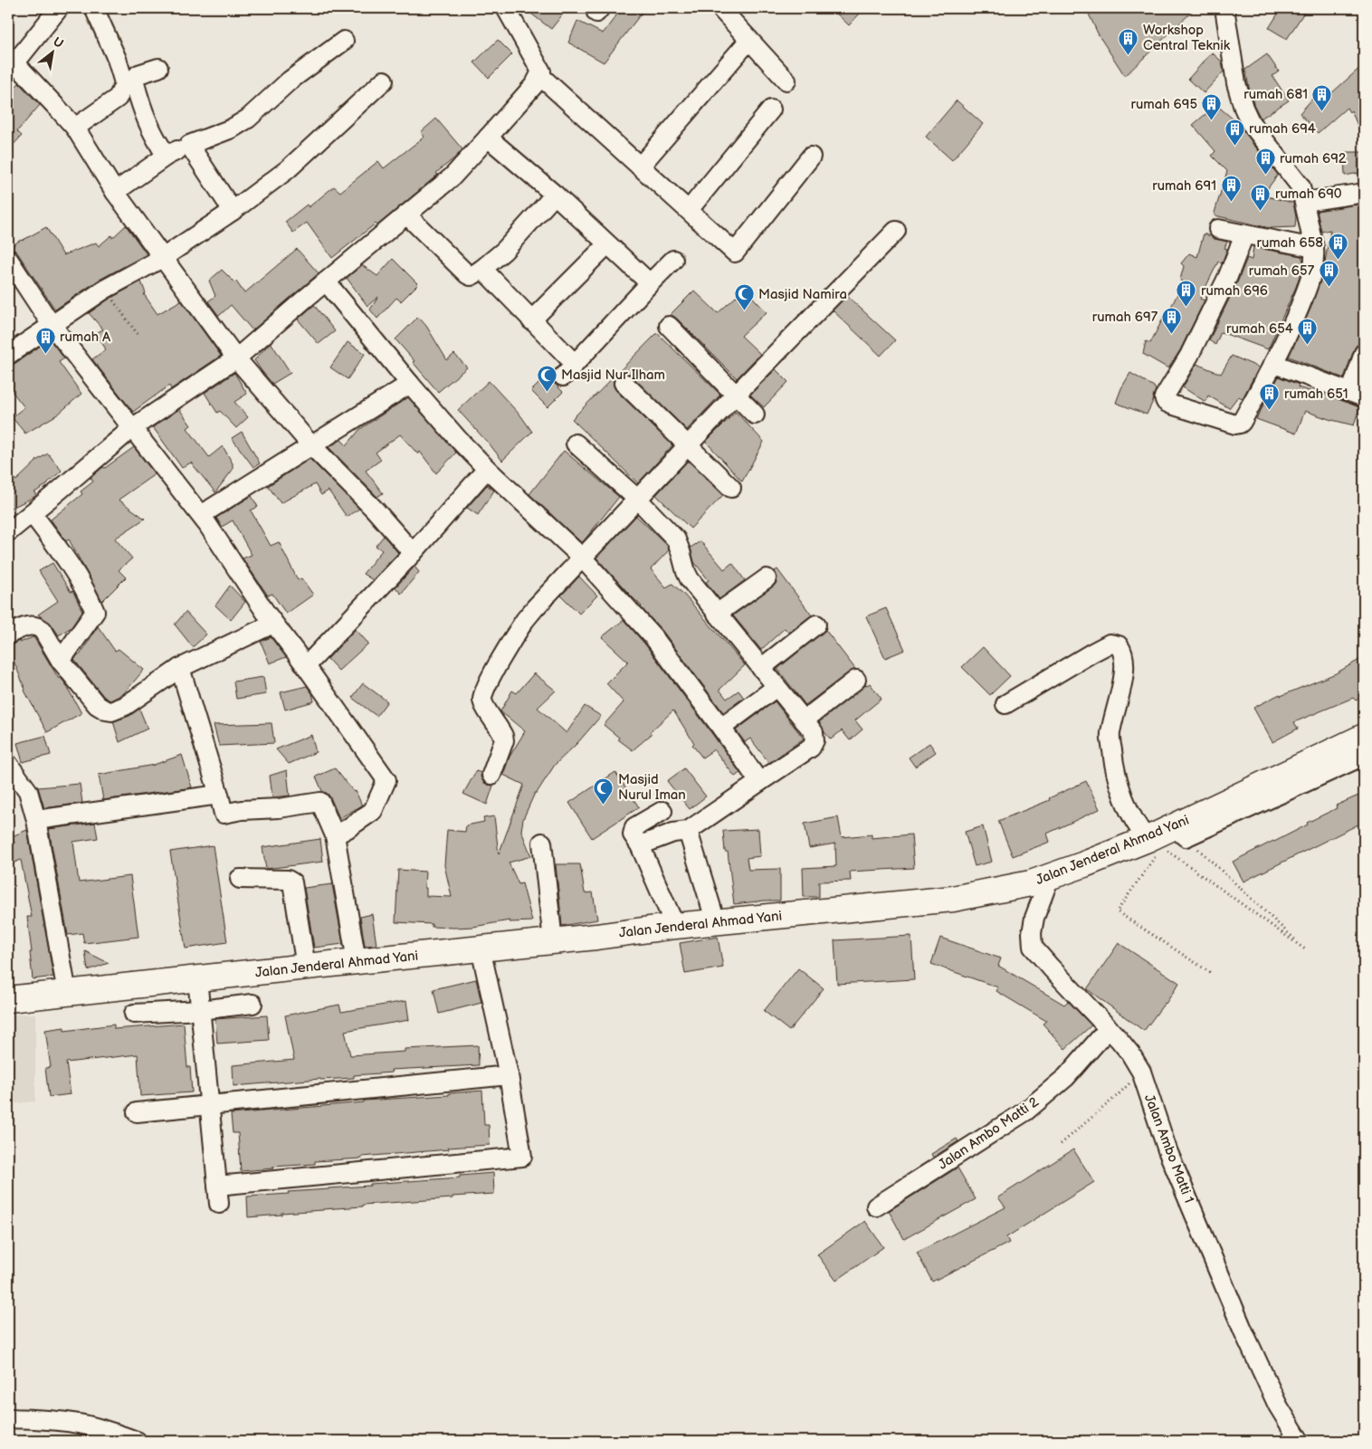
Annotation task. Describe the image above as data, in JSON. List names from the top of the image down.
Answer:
{
  "streets": {
    "highway": ["Jalan Jenderal Ahmad Yani"],
    "street": ["Jalan Ambo Matti 2", "Jalan Ambo Matti 1"]
  },
  "crossings": [
    ["Jalan Jenderal Ahmad Yani", "Jalan Ambo Matti 1"],
    ["Jalan Ambo Matti 2", "Jalan Ambo Matti 1"]
  ],
  "places": {
    "building": [
      "Workshop Central Teknik",
      "rumah 681",
      "rumah 695",
      "rumah 694",
      "rumah 692",
      "rumah 691",
      "rumah 690",
      "rumah 658",
      "rumah 657",
      "rumah 696",
      "rumah 697",
      "rumah 654",
      "rumah A",
      "rumah 651"
    ],
    "mosque": ["Masjid Namira", "Masjid Nur Ilham", "Masjid Nurul Iman"]
  },
  "north": "top right"
}
